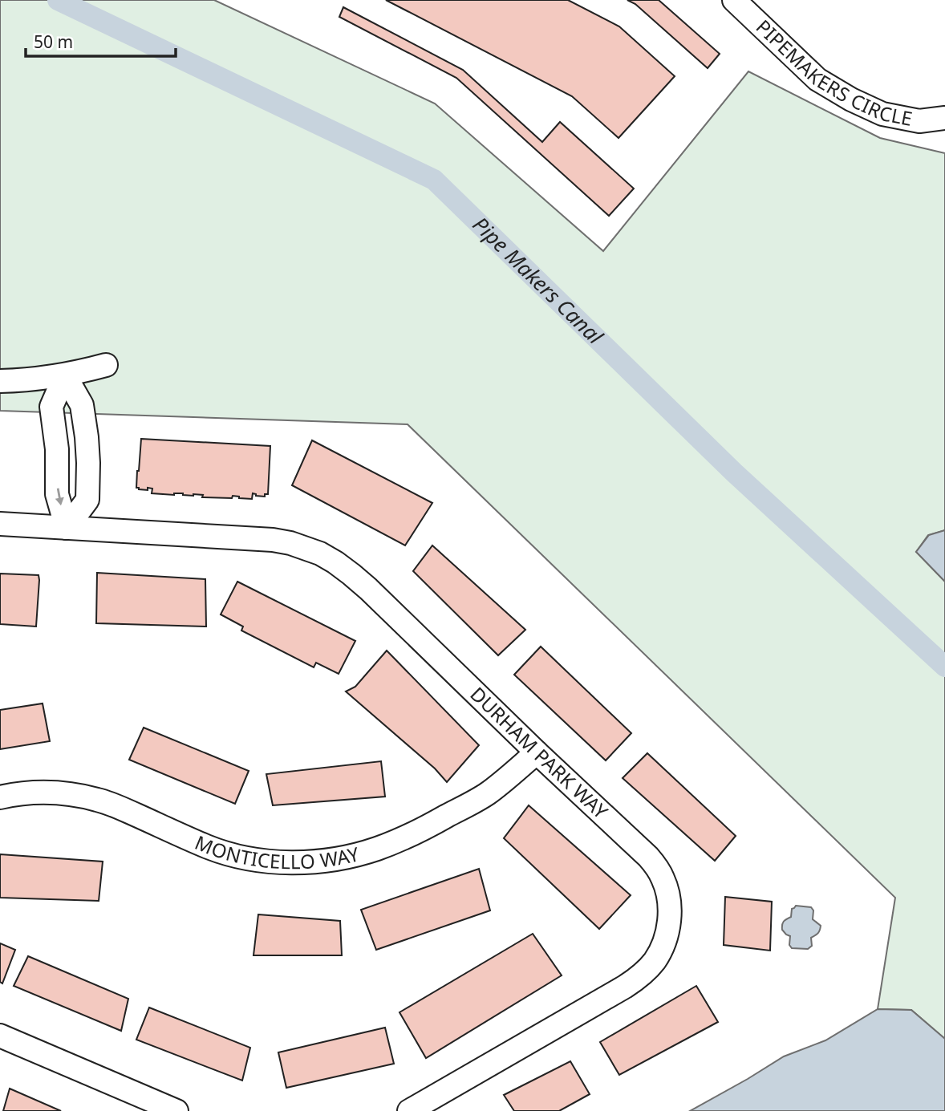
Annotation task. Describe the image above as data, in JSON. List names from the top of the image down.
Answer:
{
  "streets": {
    "street": ["PIPEMAKERS CIRCLE", "DURHAM PARK WAY", "MONTICELLO WAY"]
  },
  "crossings": [
    ["DURHAM PARK WAY", "MONTICELLO WAY"]
  ],
  "water": ["Pipe Makers Canal"],
  "scale_bar": "50 m"
}
